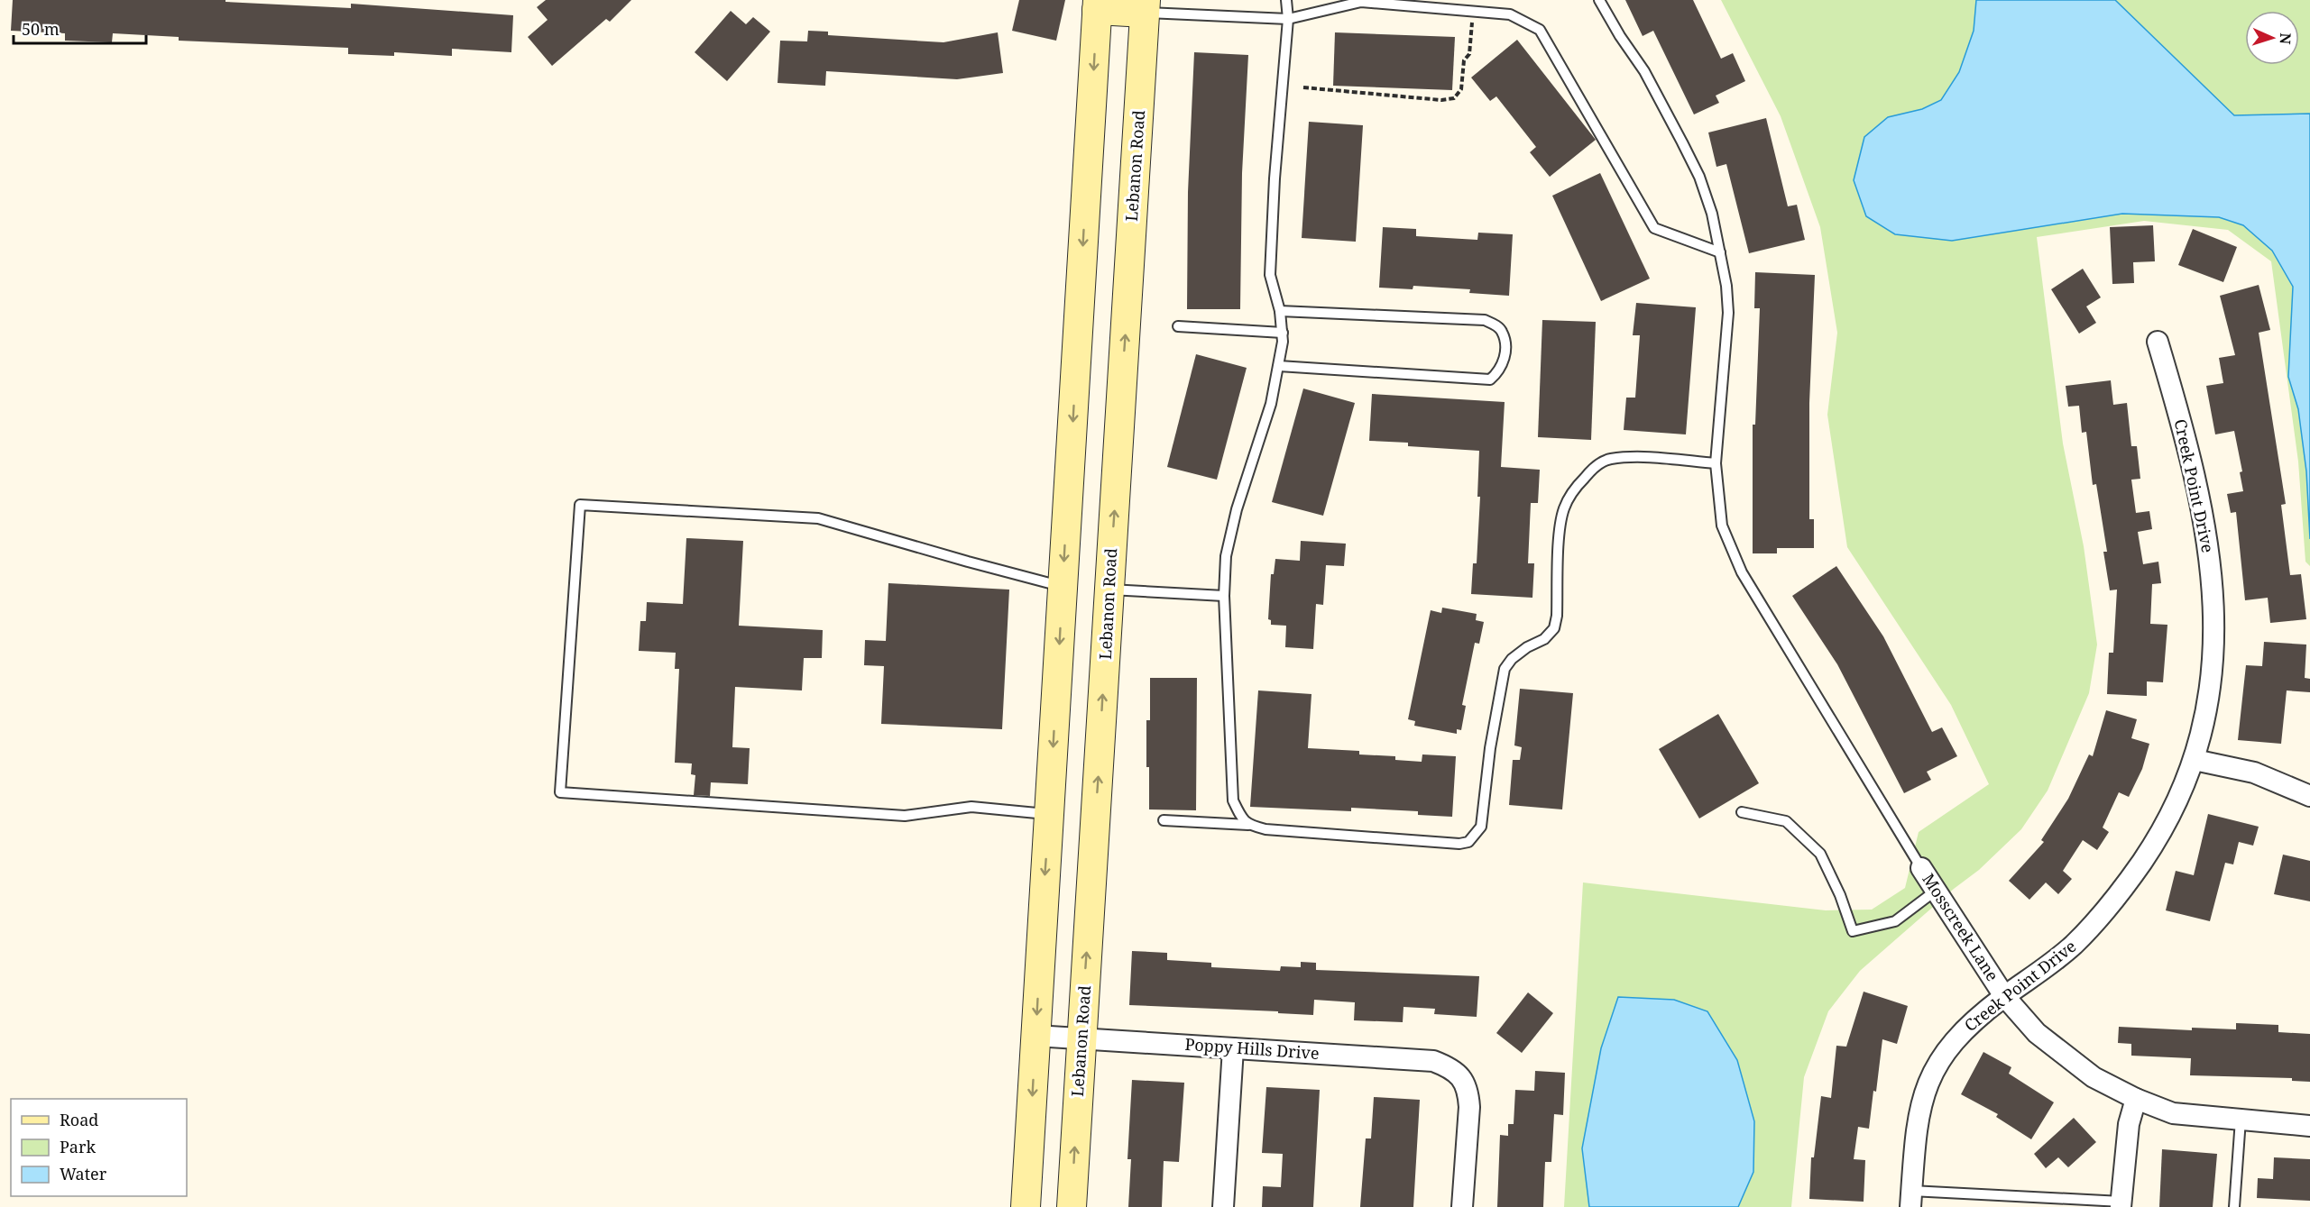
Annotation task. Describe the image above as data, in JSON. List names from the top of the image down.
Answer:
{
  "streets": {
    "main road": ["Lebanon Road"],
    "street": ["Creek Point Drive", "Mosscreek Lane", "Poppy Hills Drive"]
  },
  "crossings": [
    ["Lebanon Road", "Poppy Hills Drive"],
    ["Creek Point Drive", "Mosscreek Lane"]
  ],
  "legend": ["Road", "Park", "Water"],
  "scale_bar": "50 m",
  "north": "right"
}
